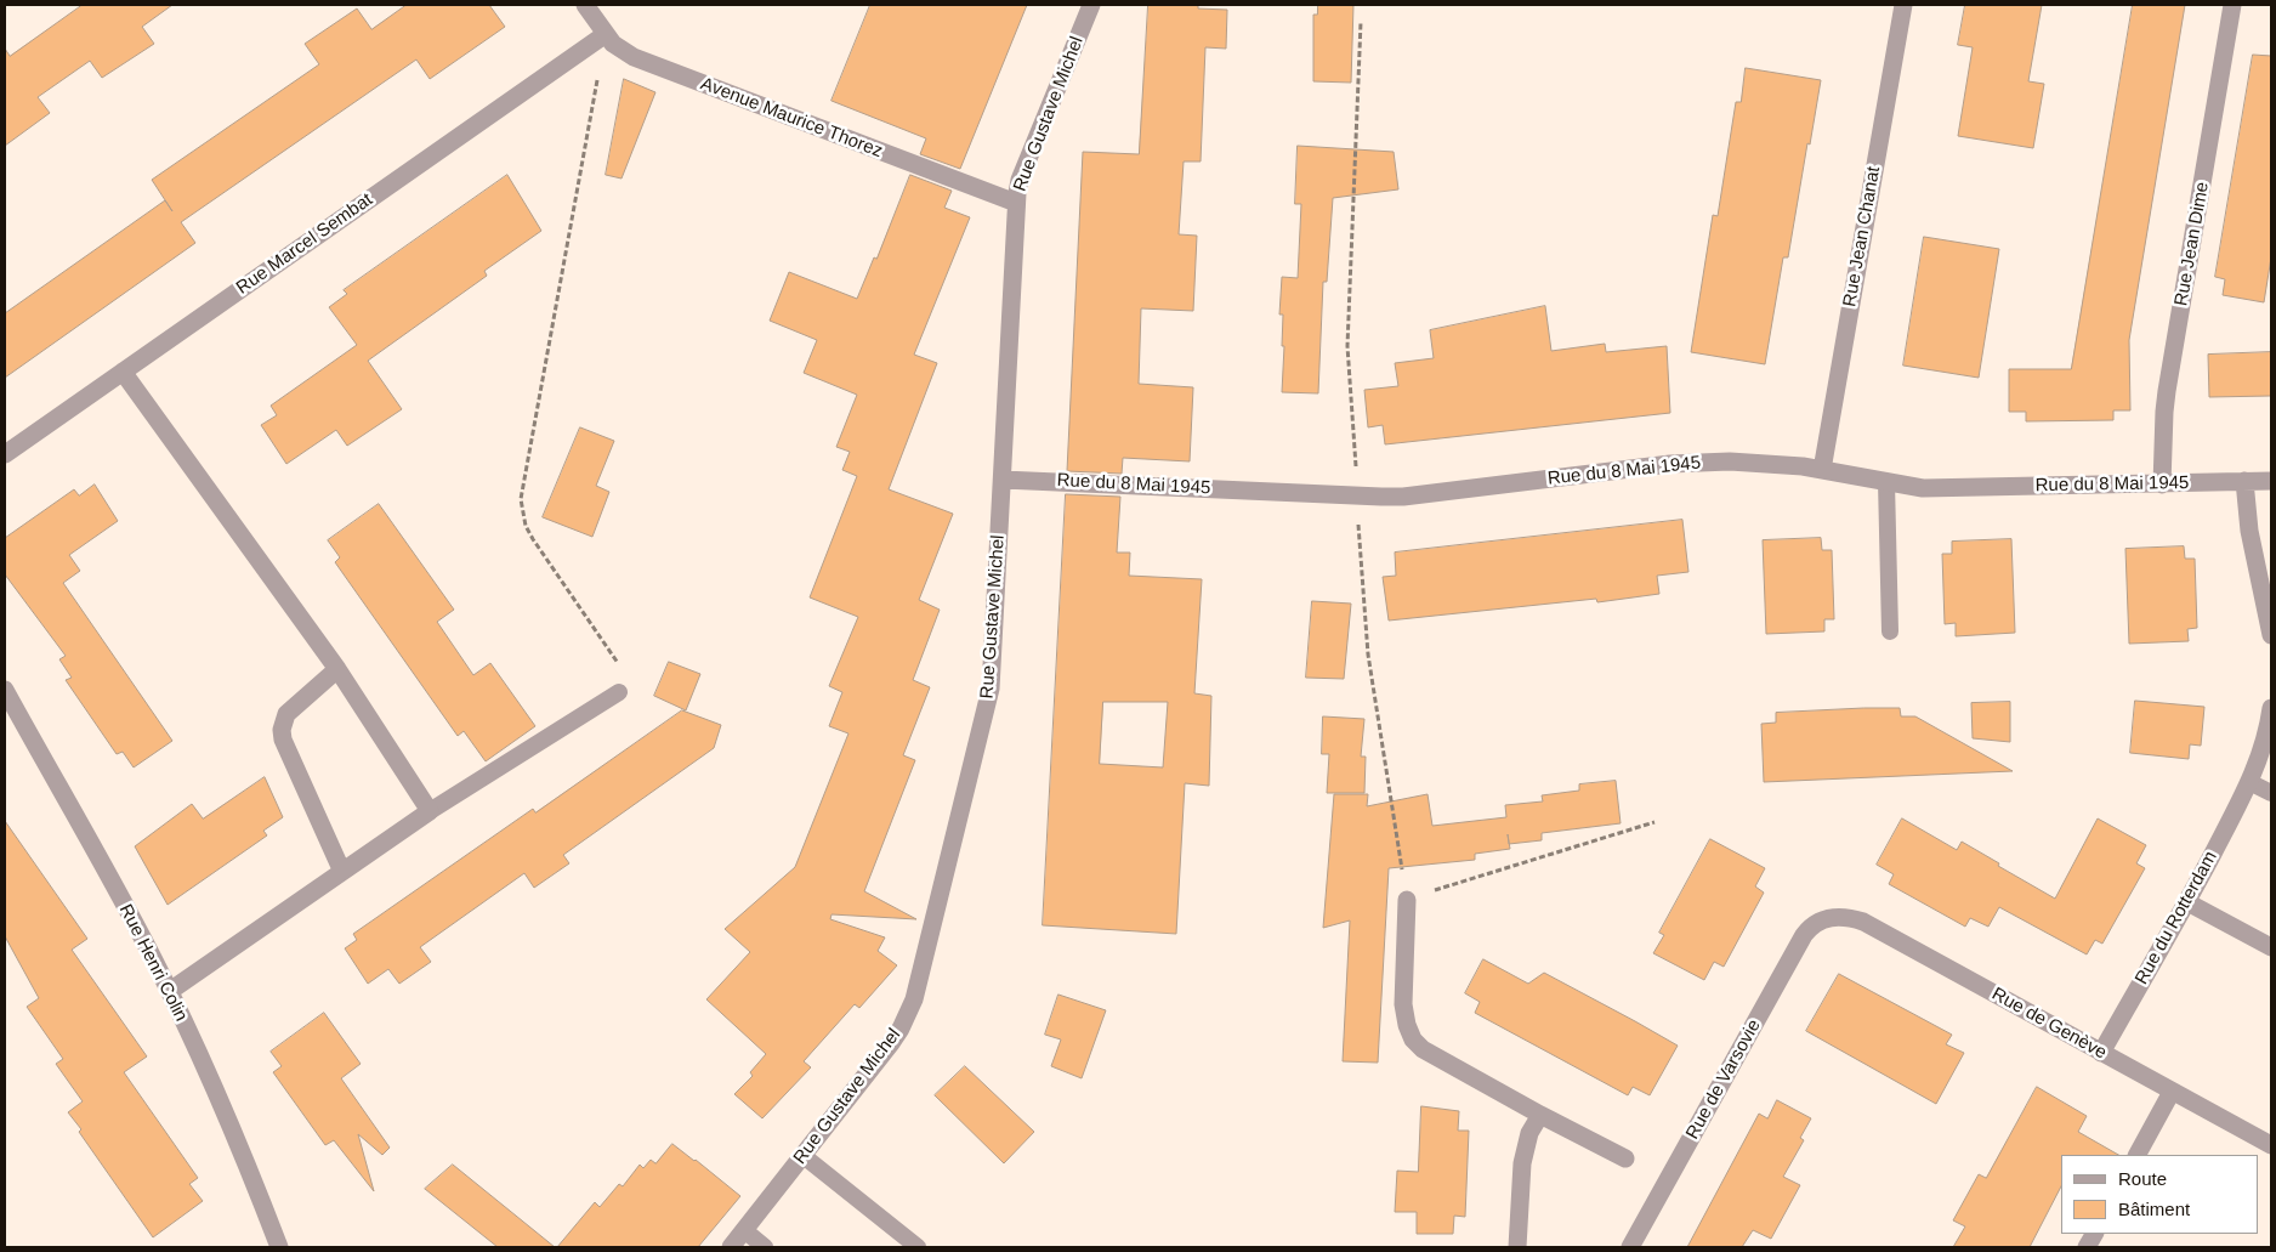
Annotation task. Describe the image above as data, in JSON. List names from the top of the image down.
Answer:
{
  "streets": {
    "street": [
      "Rue Gustave Michel",
      "Avenue Maurice Thorez",
      "Rue Jean Chanat",
      "Rue Marcel Sembat",
      "Rue Jean Dime",
      "Rue du 8 Mai 1945",
      "Rue du Rotterdam",
      "Rue Henri Colin",
      "Rue de Genève",
      "Rue de Varsovie"
    ]
  },
  "crossings": [
    ["Rue Gustave Michel", "Avenue Maurice Thorez"],
    ["Rue Gustave Michel", "Rue du 8 Mai 1945"],
    ["Avenue Maurice Thorez", "Rue Marcel Sembat"],
    ["Rue Jean Chanat", "Rue du 8 Mai 1945"],
    ["Rue Jean Dime", "Rue du 8 Mai 1945"],
    ["Rue du Rotterdam", "Rue de Genève"],
    ["Rue de Genève", "Rue de Varsovie"]
  ],
  "legend": ["Route", "Bâtiment"]
}
